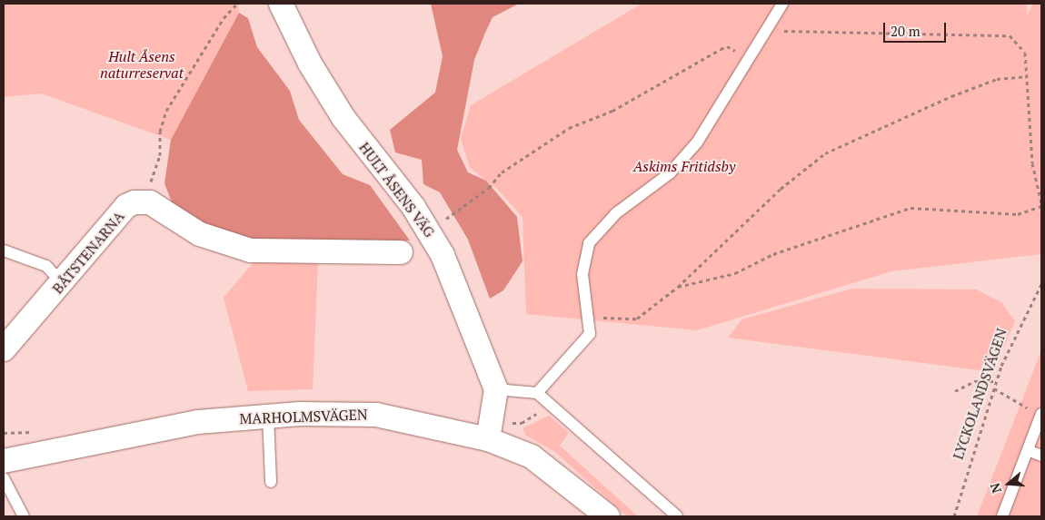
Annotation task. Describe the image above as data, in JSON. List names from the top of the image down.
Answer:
{
  "streets": {
    "street": ["HULT ÅSENS VÄG", "BÅTSTENARNA", "MARHOLMSVÄGEN"],
    "path": ["LYCKOLANDSVÄGEN"]
  },
  "parks": ["Hult Åsens naturreservat", "Askims Fritidsby"],
  "scale_bar": "20 m",
  "north": "left"
}
